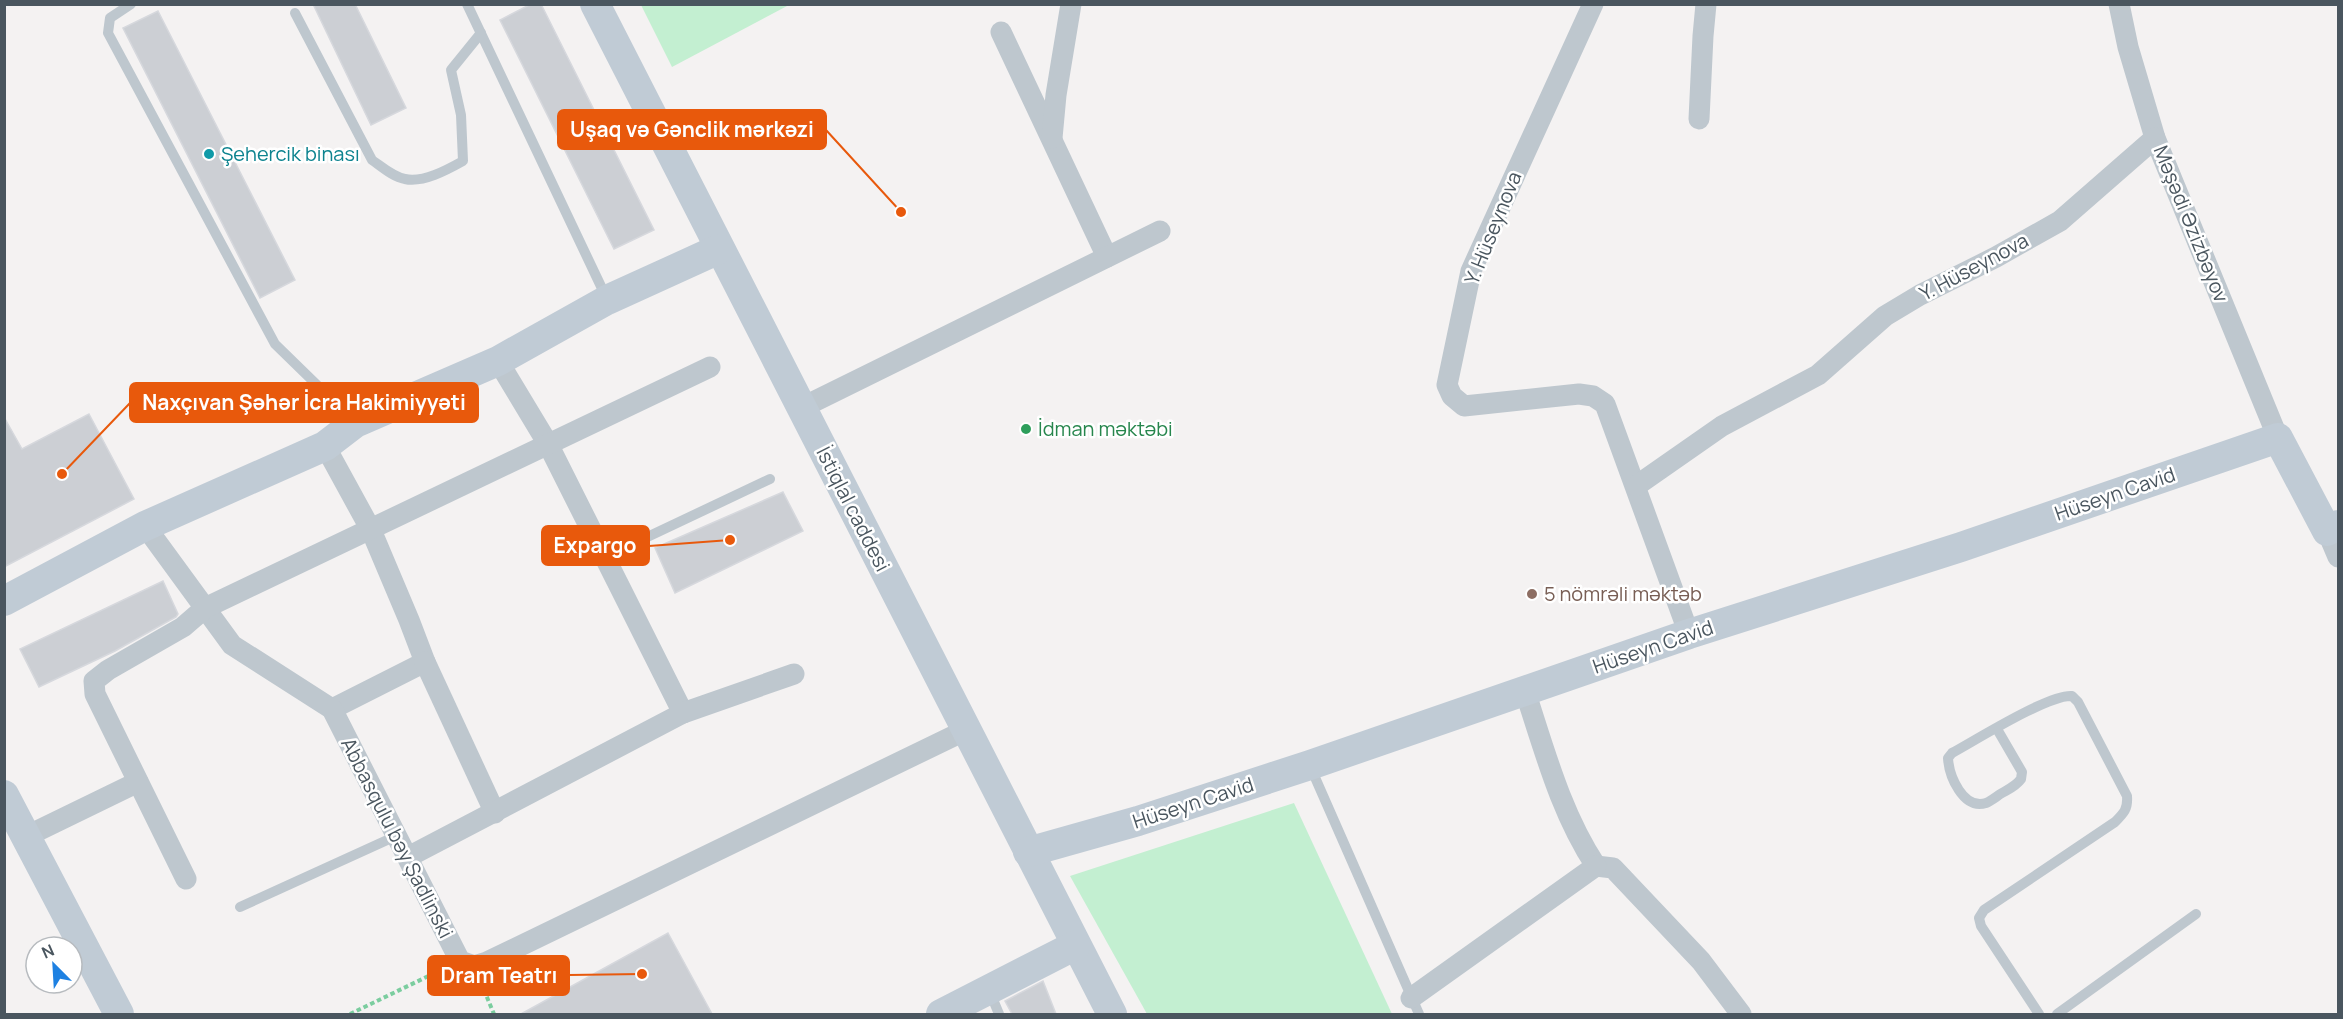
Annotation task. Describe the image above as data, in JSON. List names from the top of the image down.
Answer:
{
  "streets": {
    "main road": ["Hüseyn Cavid", "İstiqlal caddesi"],
    "street": ["Məşədi Əzizbəyov", "Y. Hüseynova", "Abbasqulu bəy Şadlinski"]
  },
  "crossings": [
    ["Məşədi Əzizbəyov", "Y. Hüseynova"],
    ["Məşədi Əzizbəyov", "Hüseyn Cavid"],
    ["Y. Hüseynova", "Hüseyn Cavid"],
    ["Hüseyn Cavid", "İstiqlal caddesi"]
  ],
  "places": [
    "Şehercik binası",
    "Uşaq və Gənclik mərkəzi",
    "İdman məktəbi",
    "Naxçıvan Şəhər İcra Hakimiyyəti",
    "Expargo",
    "5 nömrəli məktəb",
    "Dram Teatrı"
  ],
  "north": "top left"
}
